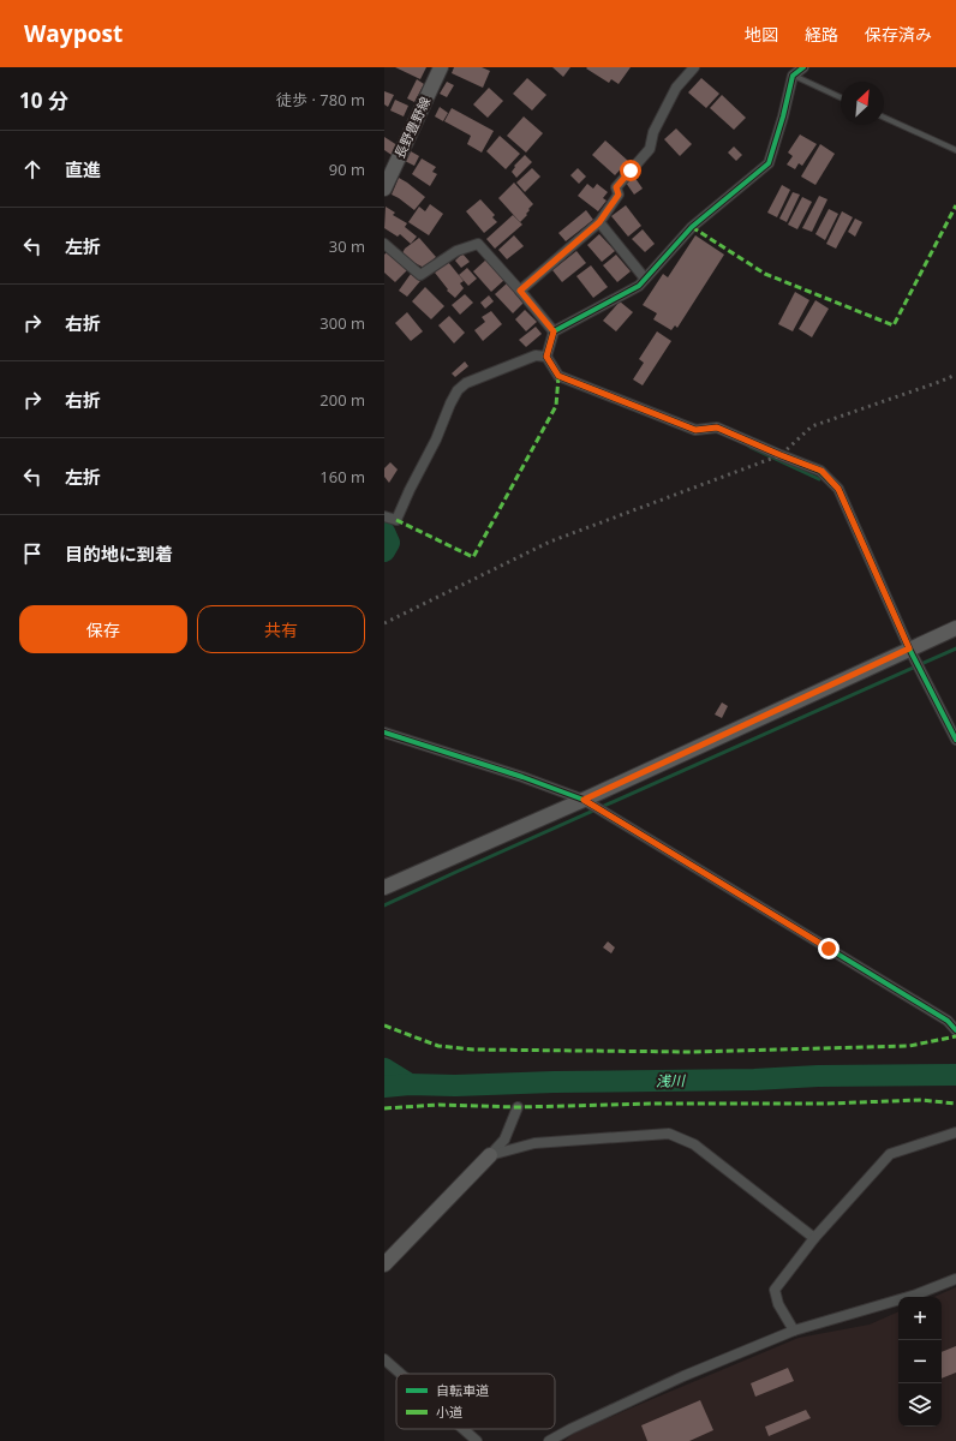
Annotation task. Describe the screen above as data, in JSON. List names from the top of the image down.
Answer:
{
  "streets": {
    "street": ["長野豊野線"]
  },
  "water": ["浅川"],
  "legend": ["自転車道", "小道"],
  "north": "top right",
  "page": {
    "header": "Waypost",
    "nav": ["地図", "経路", "保存済み"],
    "heading": ["10 分", "徒歩 · 780 m"],
    "list": [
      ["直進", "90 m"],
      ["左折", "30 m"],
      ["右折", "300 m"],
      ["右折", "200 m"],
      ["左折", "160 m"],
      "目的地に到着"
    ],
    "buttons": ["保存", "共有"],
    "map_buttons": ["+", "−"]
  }
}
